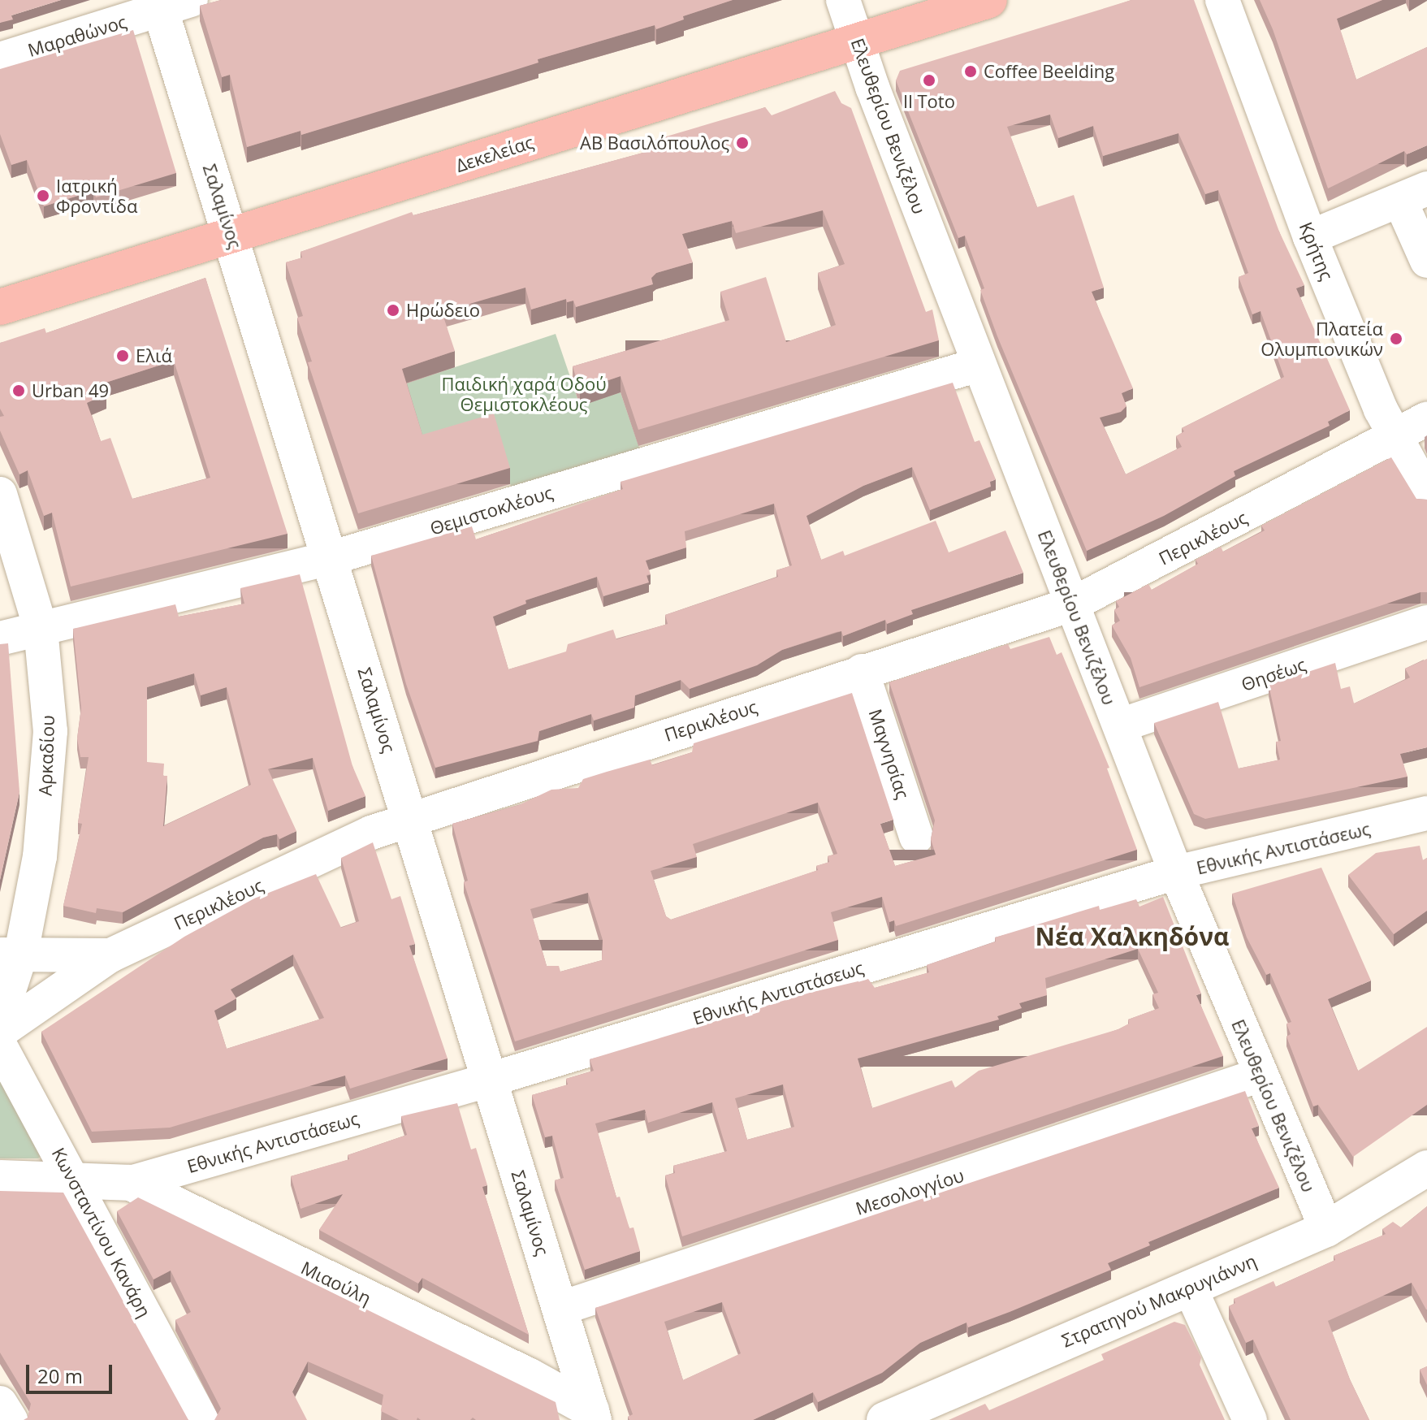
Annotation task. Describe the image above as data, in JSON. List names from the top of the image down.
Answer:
{
  "streets": {
    "main road": ["Δεκελείας"],
    "street": [
      "Μαραθώνος",
      "Ελευθερίου Βενιζέλου",
      "Σαλαμίνος",
      "Κρήτης",
      "Θεμιστοκλέους",
      "Περικλέους",
      "Θησέως",
      "Μαγνησίας",
      "Αρκαδίου",
      "Εθνικής Αντιστάσεως",
      "Μεσολογγίου",
      "Κωνσταντίνου Κανάρη",
      "Μιαούλη",
      "Στρατηγού Μακρυγιάννη"
    ]
  },
  "crossings": [
    ["Μαραθώνος", "Σαλαμίνος"],
    ["Ελευθερίου Βενιζέλου", "Δεκελείας"],
    ["Ελευθερίου Βενιζέλου", "Θεμιστοκλέους"],
    ["Ελευθερίου Βενιζέλου", "Περικλέους"],
    ["Ελευθερίου Βενιζέλου", "Θησέως"],
    ["Ελευθερίου Βενιζέλου", "Εθνικής Αντιστάσεως"],
    ["Ελευθερίου Βενιζέλου", "Μεσολογγίου"],
    ["Ελευθερίου Βενιζέλου", "Στρατηγού Μακρυγιάννη"],
    ["Δεκελείας", "Σαλαμίνος"],
    ["Σαλαμίνος", "Θεμιστοκλέους"],
    ["Σαλαμίνος", "Περικλέους"],
    ["Σαλαμίνος", "Εθνικής Αντιστάσεως"],
    ["Σαλαμίνος", "Μεσολογγίου"],
    ["Σαλαμίνος", "Μιαούλη"],
    ["Κρήτης", "Περικλέους"],
    ["Θεμιστοκλέους", "Αρκαδίου"],
    ["Περικλέους", "Μαγνησίας"],
    ["Εθνικής Αντιστάσεως", "Μιαούλη"],
    ["Κωνσταντίνου Κανάρη", "Μιαούλη"]
  ],
  "districts": ["Νέα Χαλκηδόνα"],
  "parks": ["Παιδική χαρά Οδού Θεμιστοκλέους"],
  "places": [
    "Coffee Beelding",
    "Il Toto",
    "ΑΒ Βασιλόπουλος",
    "Ιατρική Φροντίδα",
    "Ηρώδειο",
    "Πλατεία Ολυμπιονικών",
    "Ελιά",
    "Urban 49"
  ],
  "scale_bar": "20 m"
}
